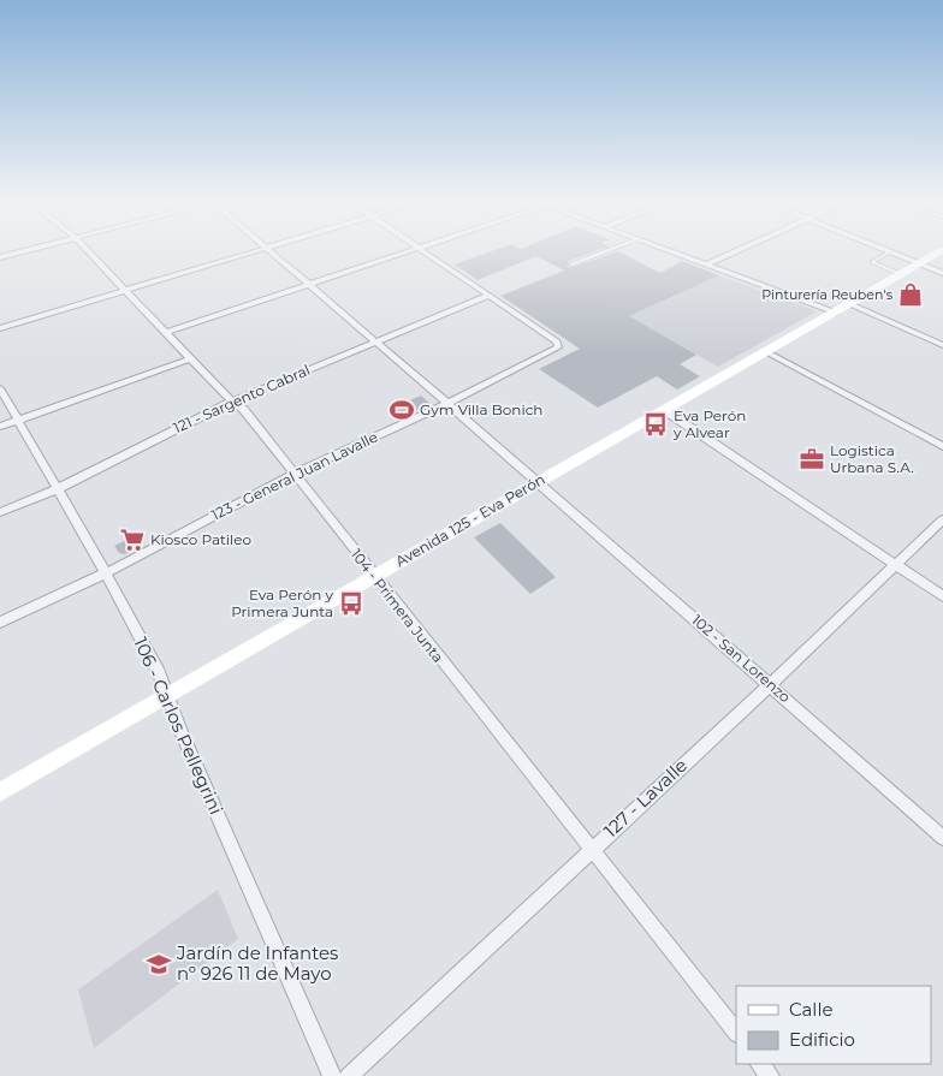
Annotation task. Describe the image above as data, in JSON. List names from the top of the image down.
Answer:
{
  "streets": {
    "main road": ["Avenida 125 - Eva Perón"],
    "street": [
      "121 - Sargento Cabral",
      "123 - General Juan Lavalle",
      "104 - Primera Junta",
      "102 - San Lorenzo",
      "106 - Carlos Pellegrini",
      "127 - Lavalle"
    ]
  },
  "crossings": [
    ["121 - Sargento Cabral", "123 - General Juan Lavalle"],
    ["121 - Sargento Cabral", "104 - Primera Junta"],
    ["121 - Sargento Cabral", "102 - San Lorenzo"],
    ["121 - Sargento Cabral", "106 - Carlos Pellegrini"],
    ["123 - General Juan Lavalle", "104 - Primera Junta"],
    ["123 - General Juan Lavalle", "102 - San Lorenzo"],
    ["123 - General Juan Lavalle", "106 - Carlos Pellegrini"],
    ["Avenida 125 - Eva Perón", "104 - Primera Junta"],
    ["Avenida 125 - Eva Perón", "102 - San Lorenzo"],
    ["Avenida 125 - Eva Perón", "106 - Carlos Pellegrini"],
    ["104 - Primera Junta", "127 - Lavalle"],
    ["102 - San Lorenzo", "127 - Lavalle"]
  ],
  "places": {
    "shop": ["Pinturería Reuben's"],
    "sports": ["Gym Villa Bonich"],
    "bus stop": ["Eva Perón y Alvear", "Eva Perón y Primera Junta"],
    "office": ["Logistica Urbana S.A."],
    "supermarket": ["Kiosco Patileo"],
    "school or university": ["Jardín de Infantes nº 926 11 de Mayo"]
  },
  "legend": ["Calle", "Edificio"]
}
